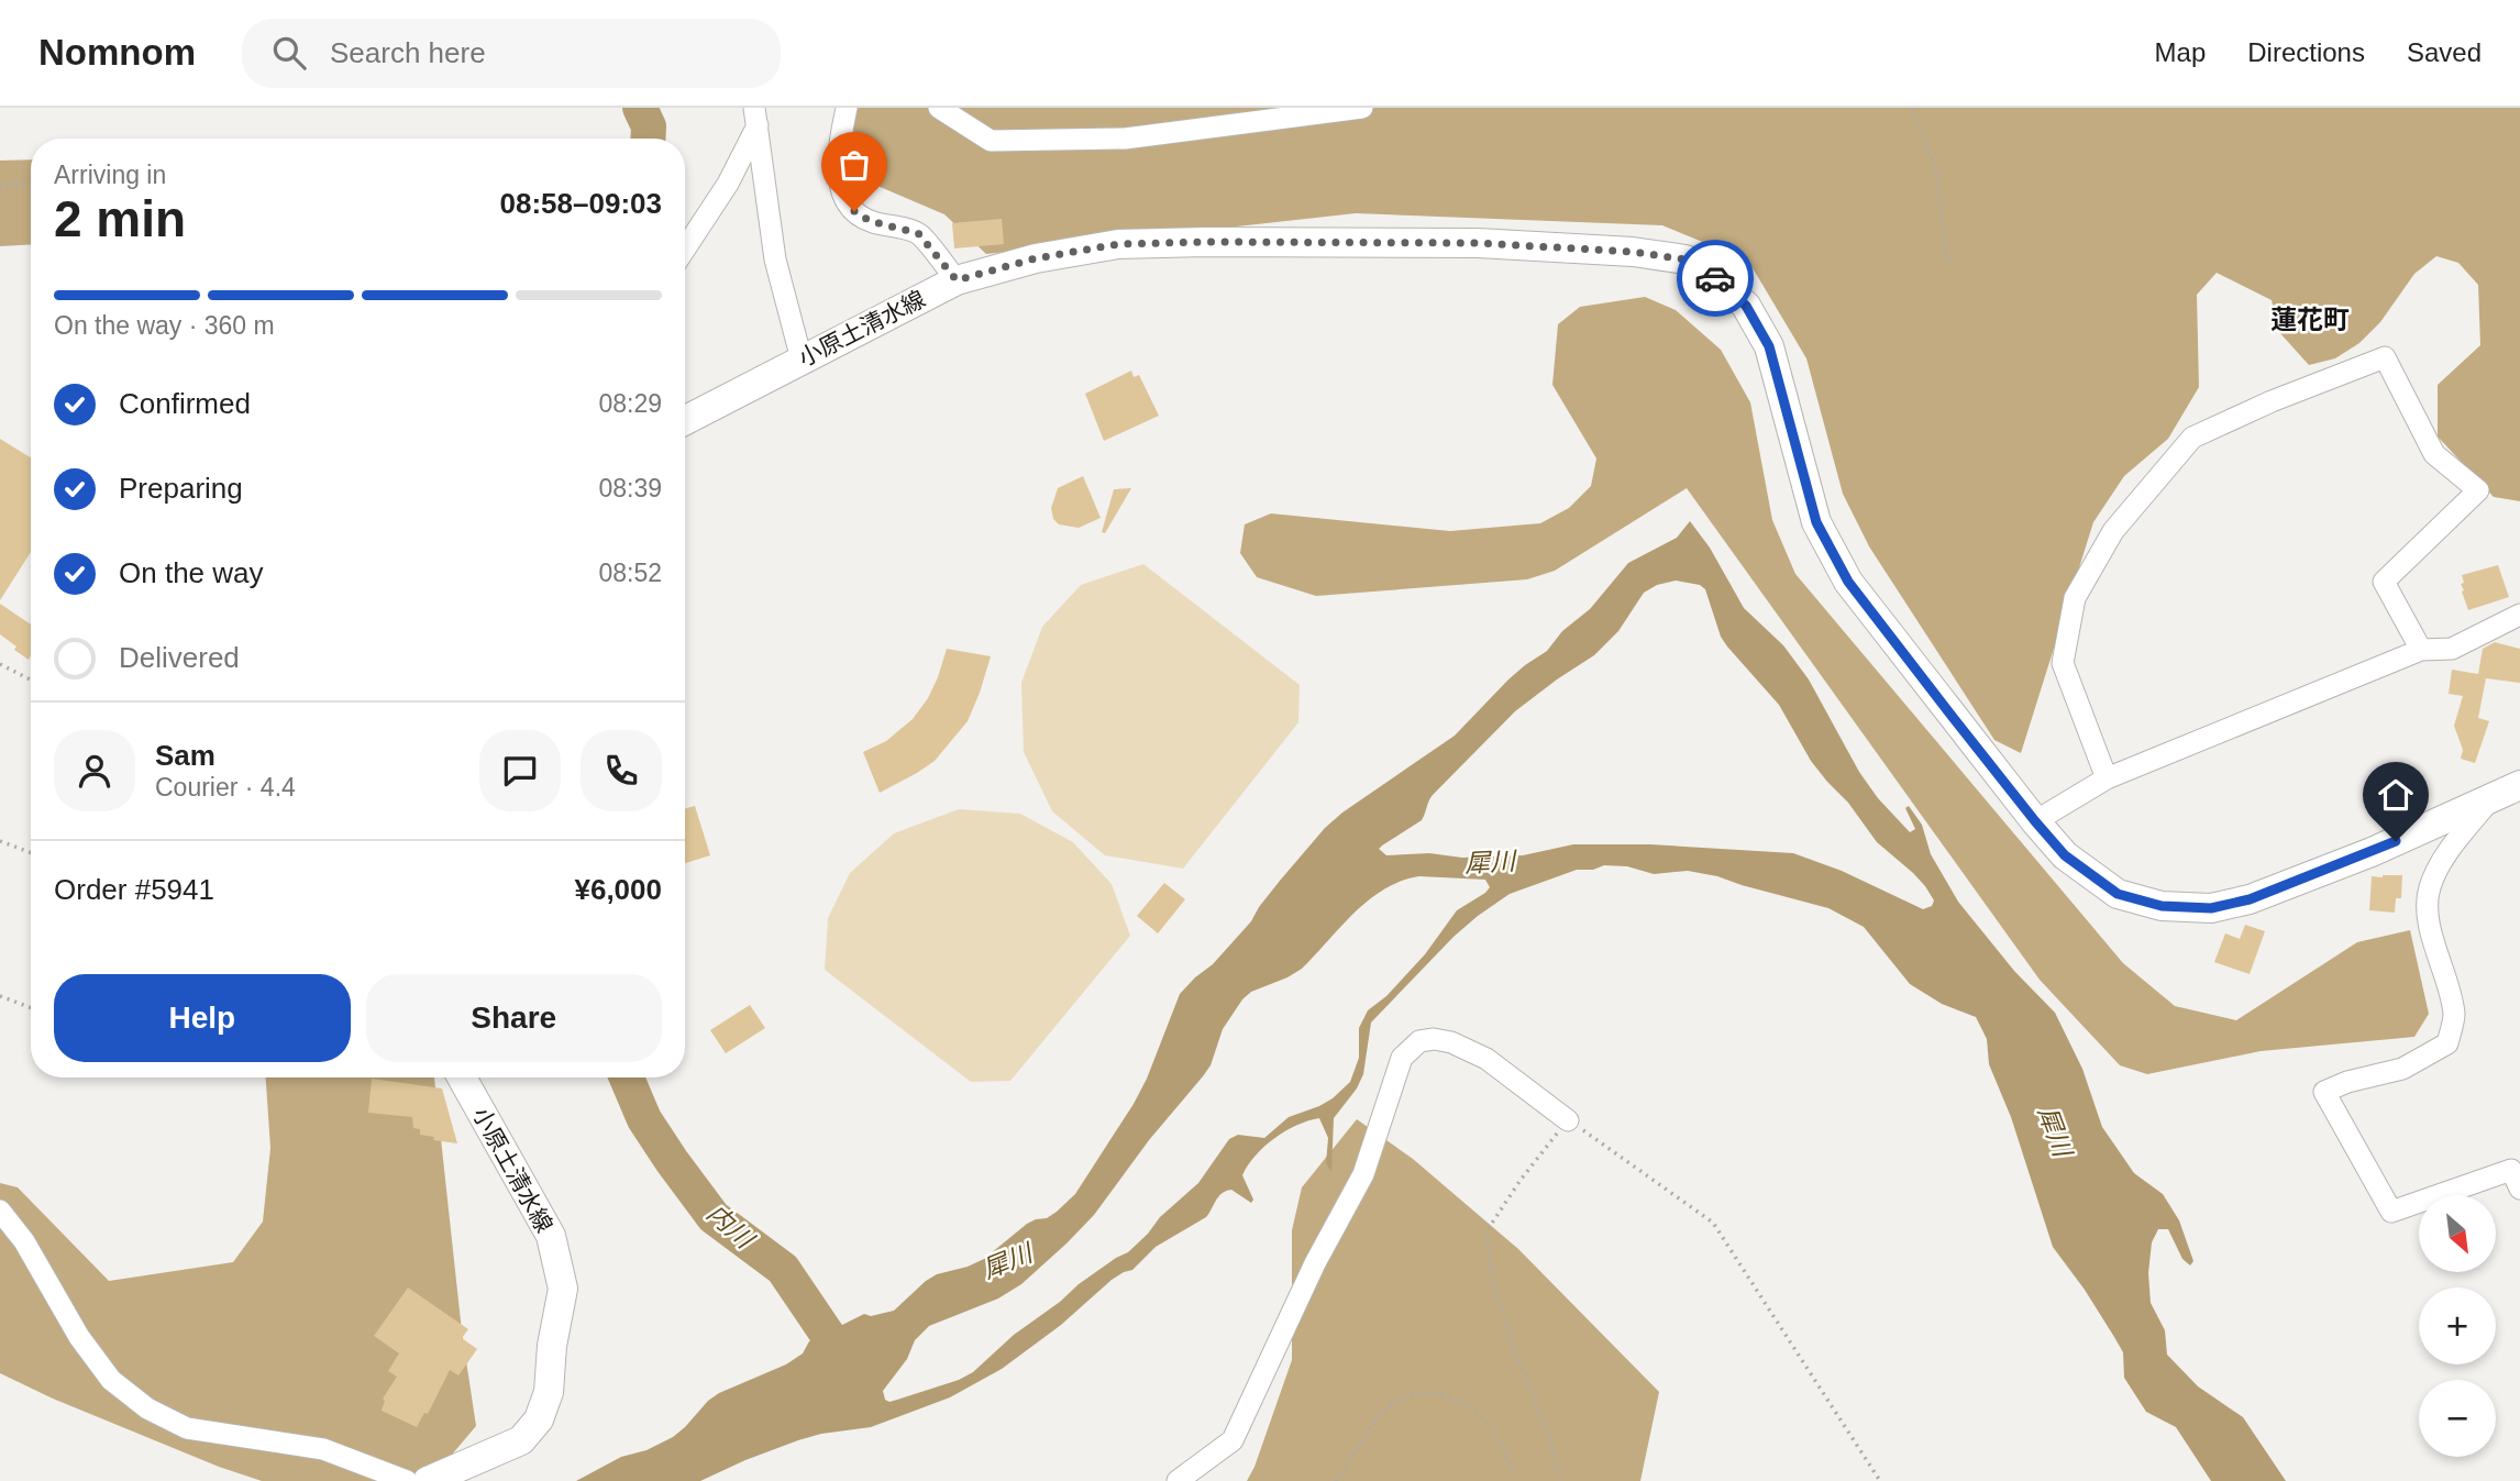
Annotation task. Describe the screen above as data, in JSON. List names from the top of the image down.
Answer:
{
  "streets": {
    "main road": ["小原土清水線"]
  },
  "districts": ["蓮花町"],
  "water": ["犀川", "内川"],
  "north": "bottom right",
  "page": {
    "header": "Nomnom",
    "search": "Search here",
    "nav": ["Map", "Directions", "Saved"],
    "heading": ["2 min", "Arriving in", "08:58–09:03"],
    "panel": [
      "Sam",
      "Courier · 4.4",
      "Order #5941",
      "¥6,000"
    ],
    "bar": "On the way · 360 m",
    "list": [
      ["Confirmed", "08:29"],
      ["Preparing", "08:39"],
      ["On the way", "08:52"],
      "Delivered"
    ],
    "buttons": ["Help", "Share"],
    "map_buttons": ["+", "−"]
  }
}
